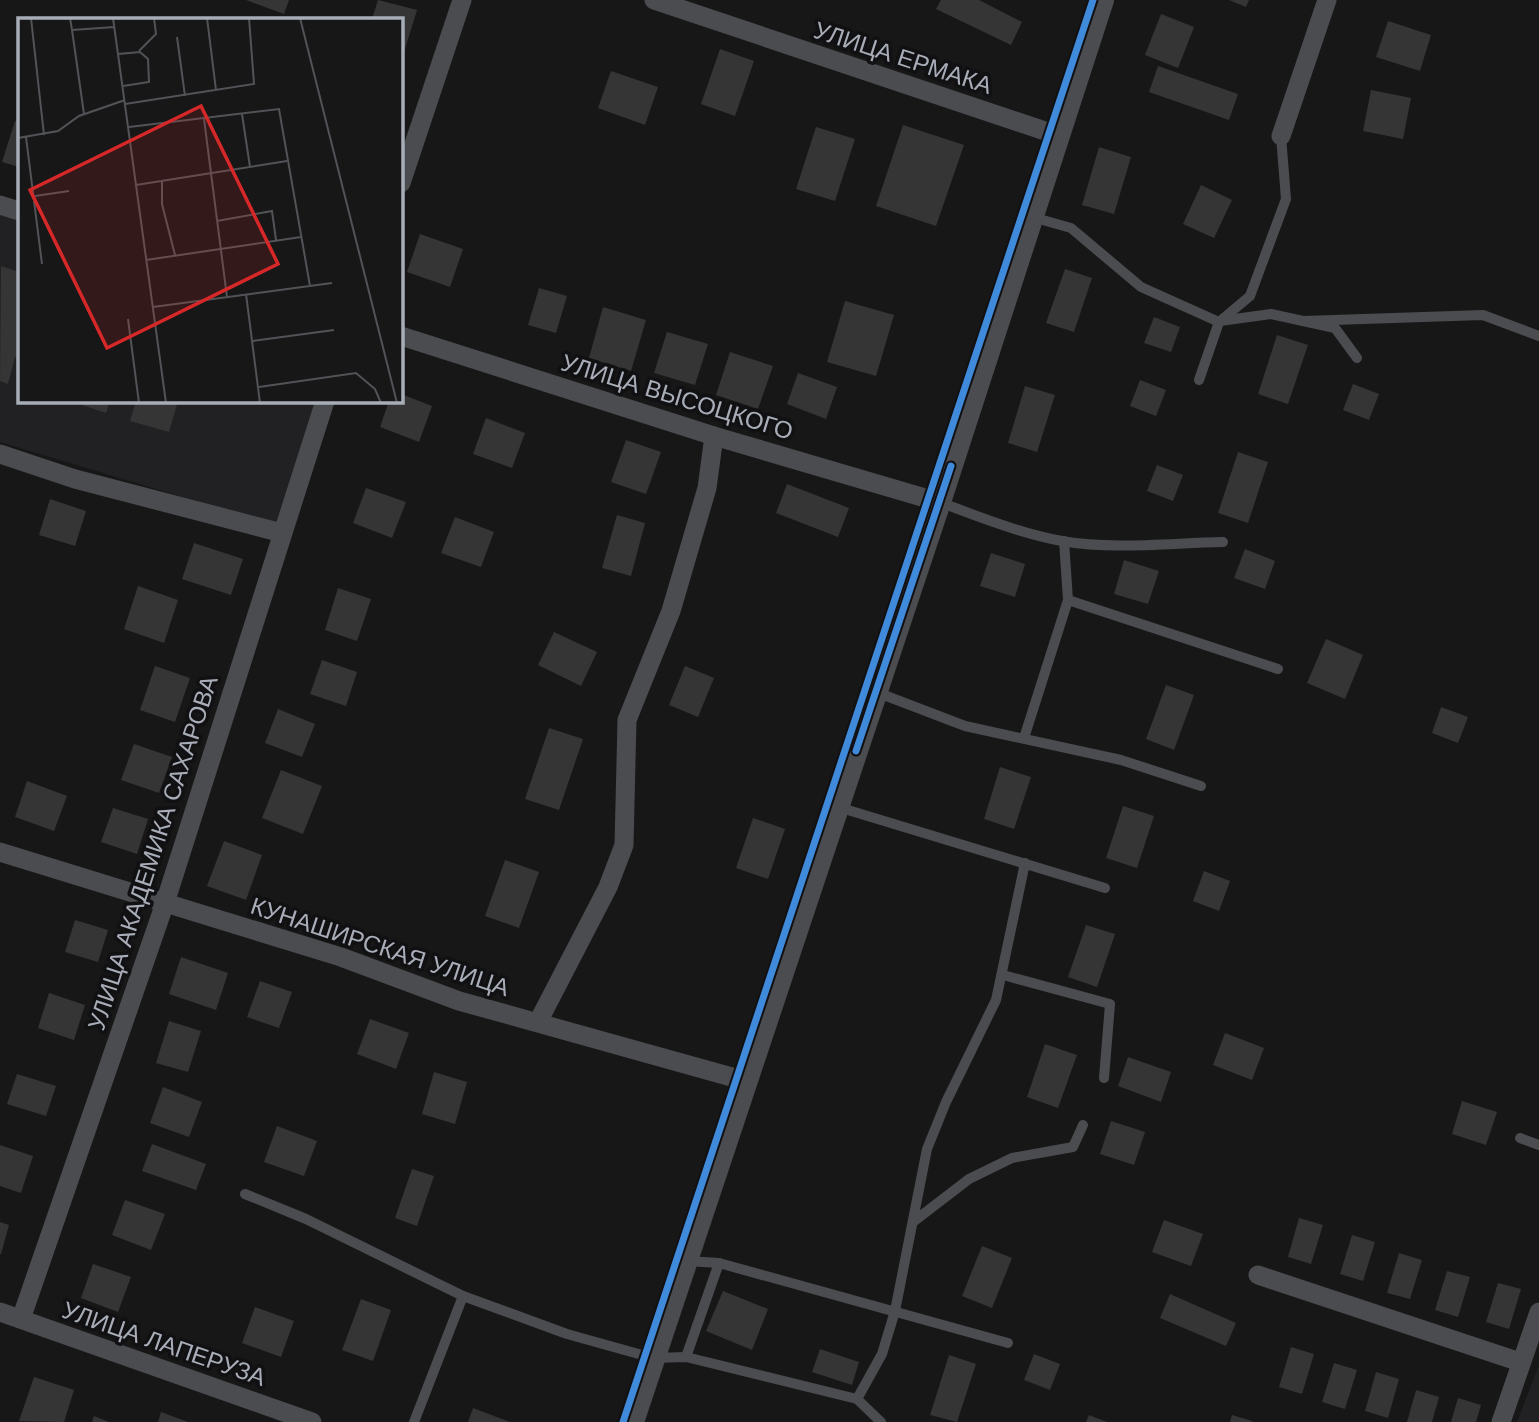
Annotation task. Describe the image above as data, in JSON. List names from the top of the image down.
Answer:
{
  "streets": {
    "street": [
      "УЛИЦА ЕРМАКА",
      "УЛИЦА ВЫСОЦКОГО",
      "УЛИЦА АКАДЕМИКА САХАРОВА",
      "КУНАШИРСКАЯ УЛИЦА",
      "УЛИЦА ЛАПЕРУЗА"
    ]
  },
  "crossings": [
    ["УЛИЦА АКАДЕМИКА САХАРОВА", "КУНАШИРСКАЯ УЛИЦА"],
    ["УЛИЦА АКАДЕМИКА САХАРОВА", "УЛИЦА ЛАПЕРУЗА"]
  ]
}
